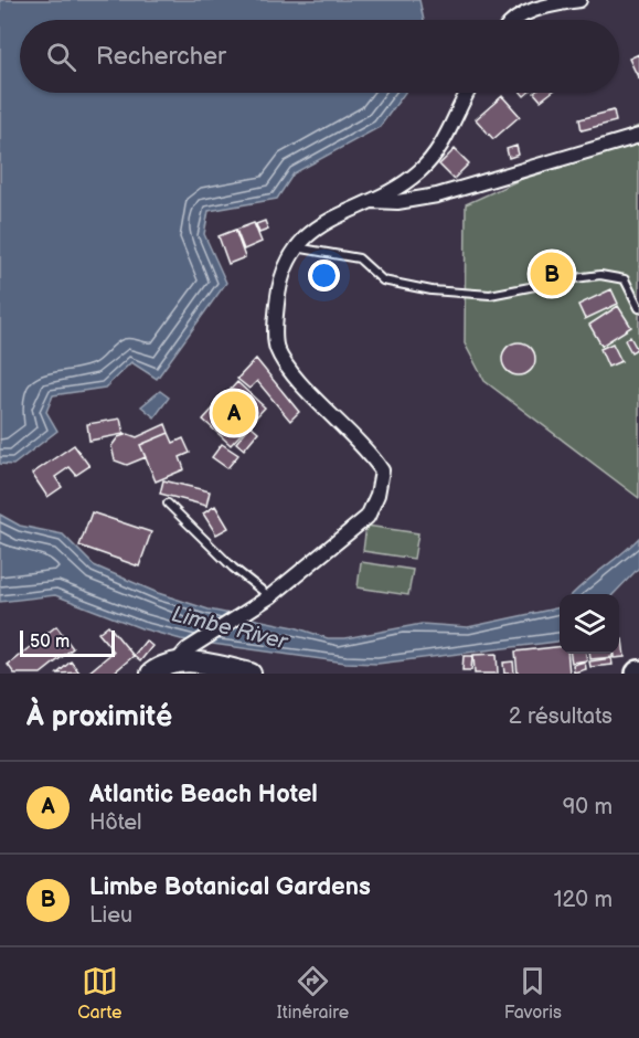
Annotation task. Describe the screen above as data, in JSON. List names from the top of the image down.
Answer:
{
  "water": ["Limbe River"],
  "scale_bar": "50 m",
  "page": {
    "search": "Rechercher",
    "pins": ["B", "A"],
    "scale": "50 m",
    "heading": ["À proximité", "2 résultats"],
    "list": [
      {
        "mark": "A",
        "name": "Atlantic Beach Hotel",
        "note": "Hôtel",
        "value": "90 m"
      },
      {
        "mark": "B",
        "name": "Limbe Botanical Gardens",
        "note": "Lieu",
        "value": "120 m"
      }
    ],
    "nav": ["Carte", "Itinéraire", "Favoris"]
  }
}
